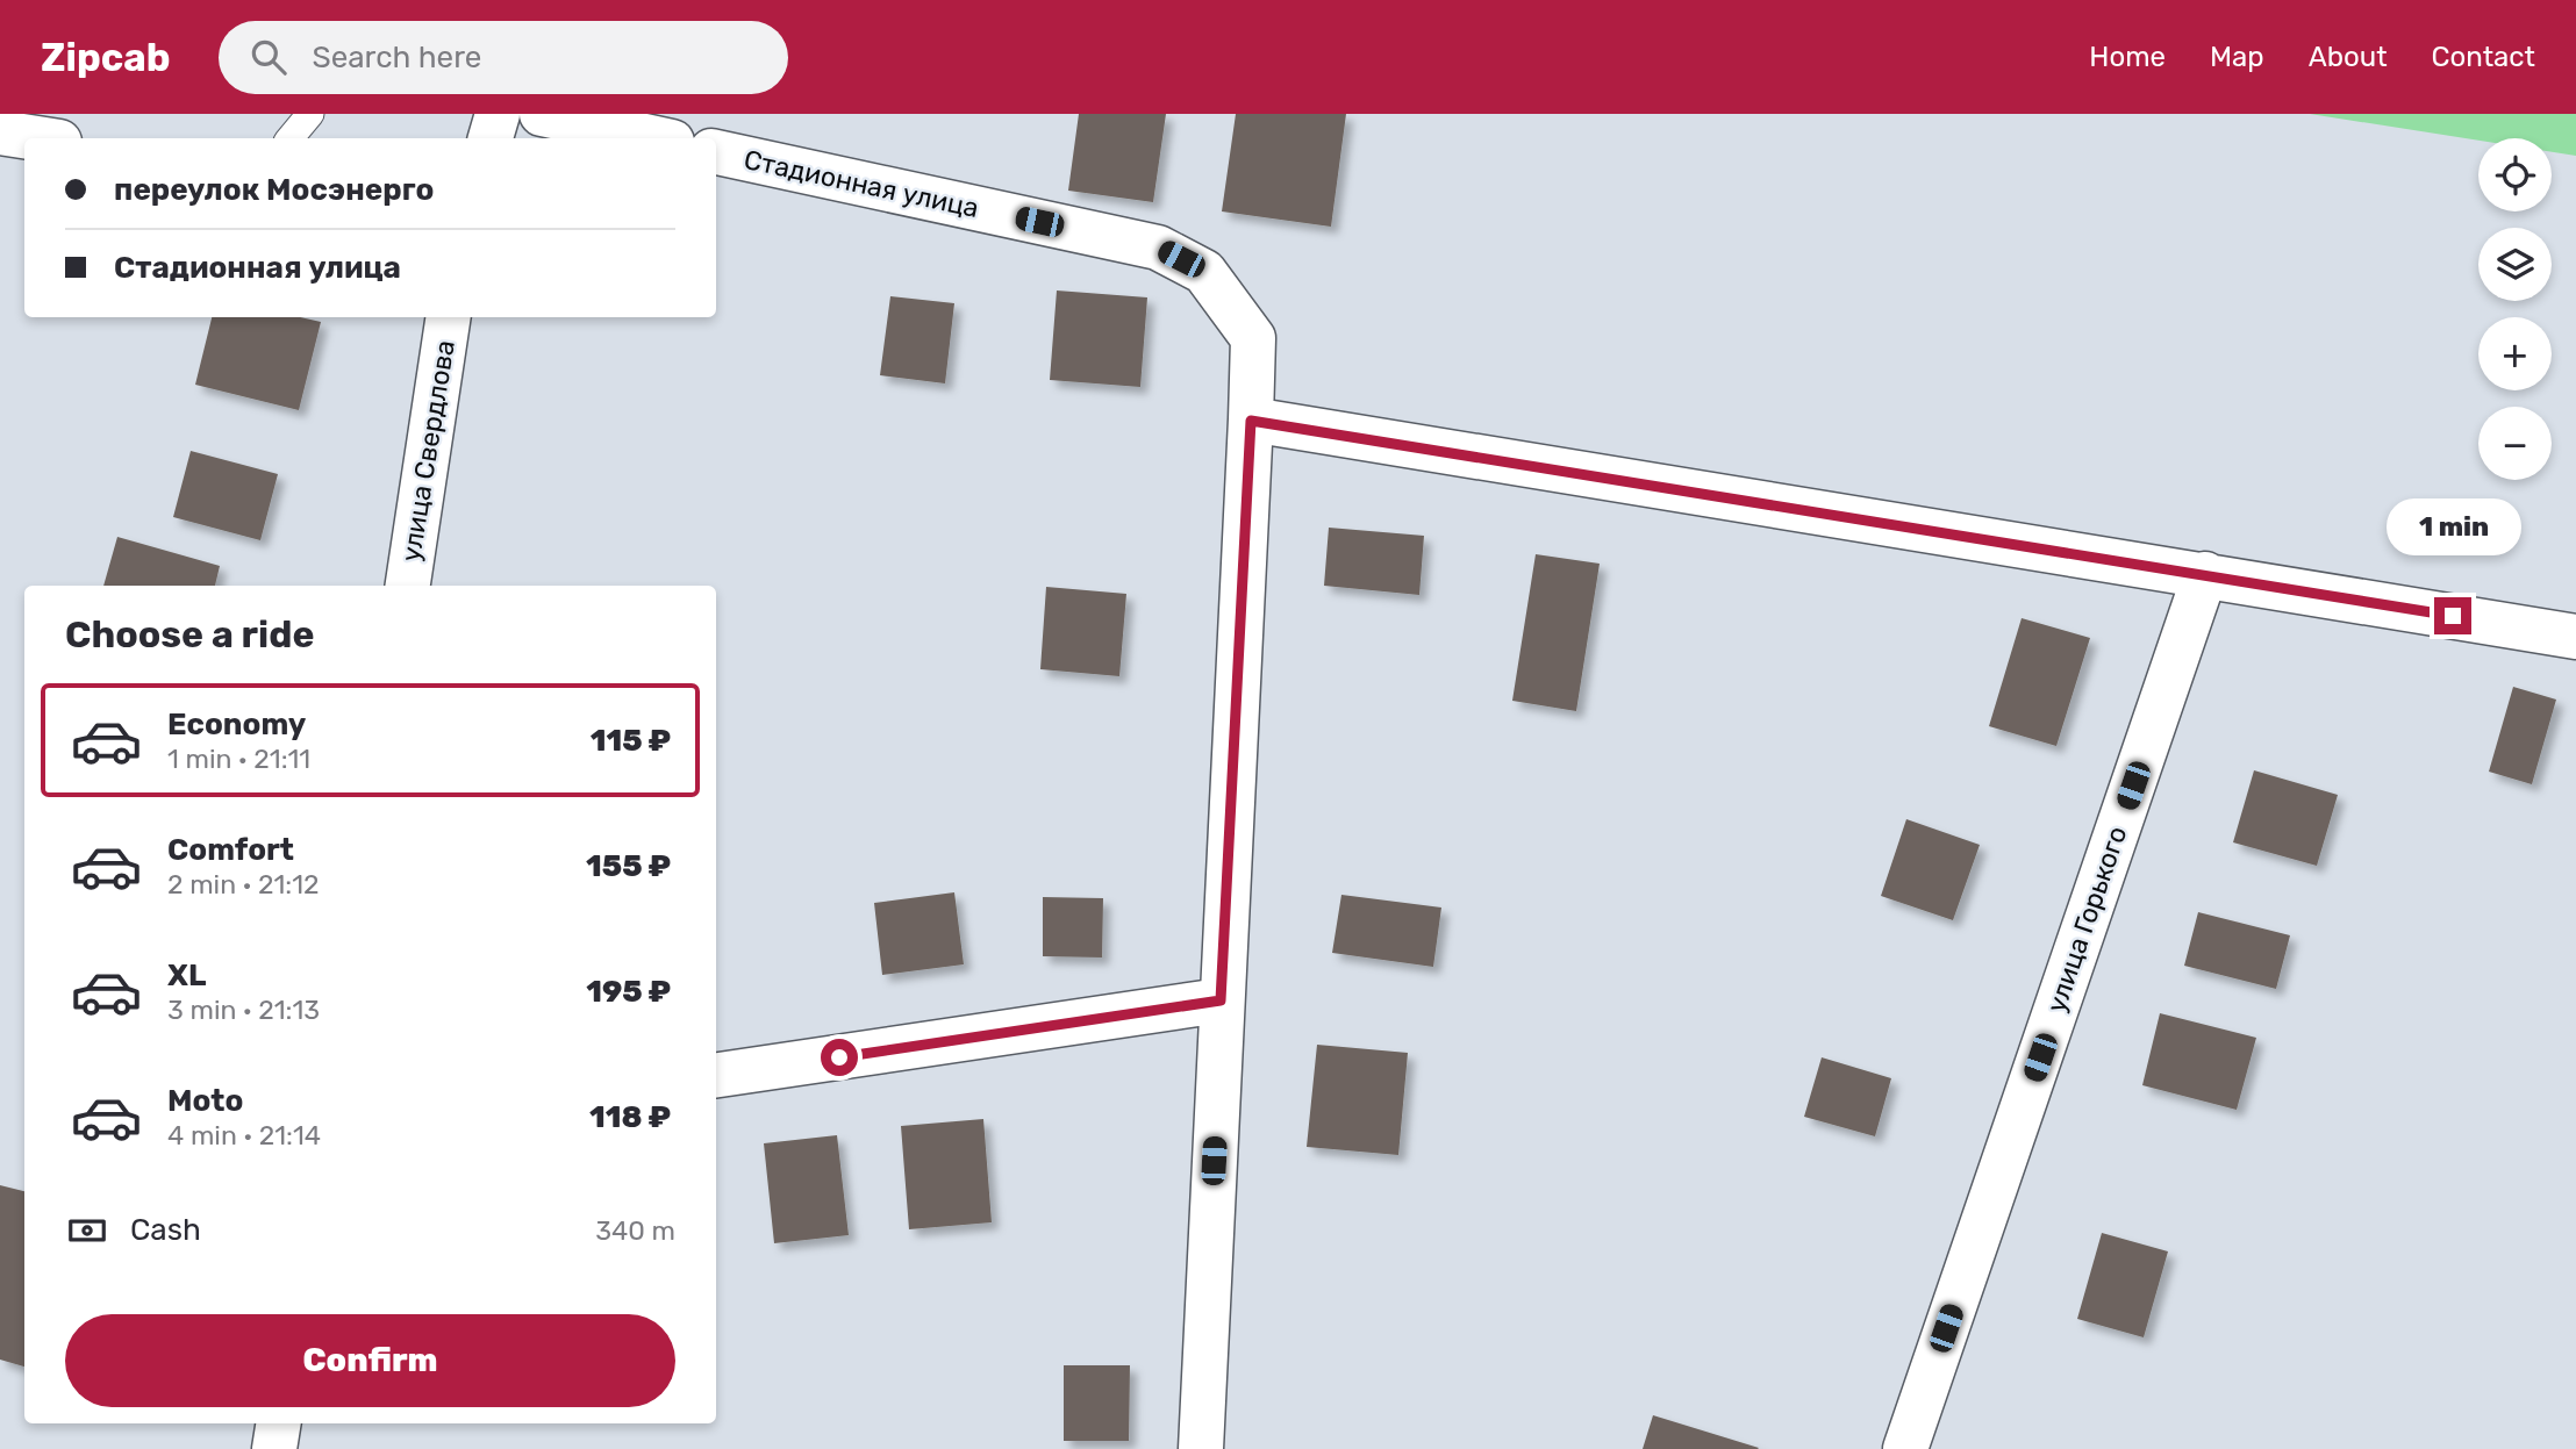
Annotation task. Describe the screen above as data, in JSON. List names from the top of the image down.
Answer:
{
  "streets": {
    "street": ["Стадионная улица", "улица Свердлова", "улица Горького"]
  },
  "page": {
    "header": "Zipcab",
    "search": "Search here",
    "nav": [
      "Home",
      "Map",
      "About",
      "Contact"
    ],
    "map_buttons": ["+", "−"],
    "banner": ["переулок Мосэнерго", "Стадионная улица"],
    "bubble": "1 min",
    "heading": "Choose a ride",
    "list": [
      {
        "name": "Economy",
        "note": "1 min · 21:11",
        "value": "115 ₽"
      },
      {
        "name": "Comfort",
        "note": "2 min · 21:12",
        "value": "155 ₽"
      },
      {
        "name": "XL",
        "note": "3 min · 21:13",
        "value": "195 ₽"
      },
      {
        "name": "Moto",
        "note": "4 min · 21:14",
        "value": "118 ₽"
      }
    ],
    "pay": ["Cash", "340 m"],
    "buttons": "Confirm"
  }
}
